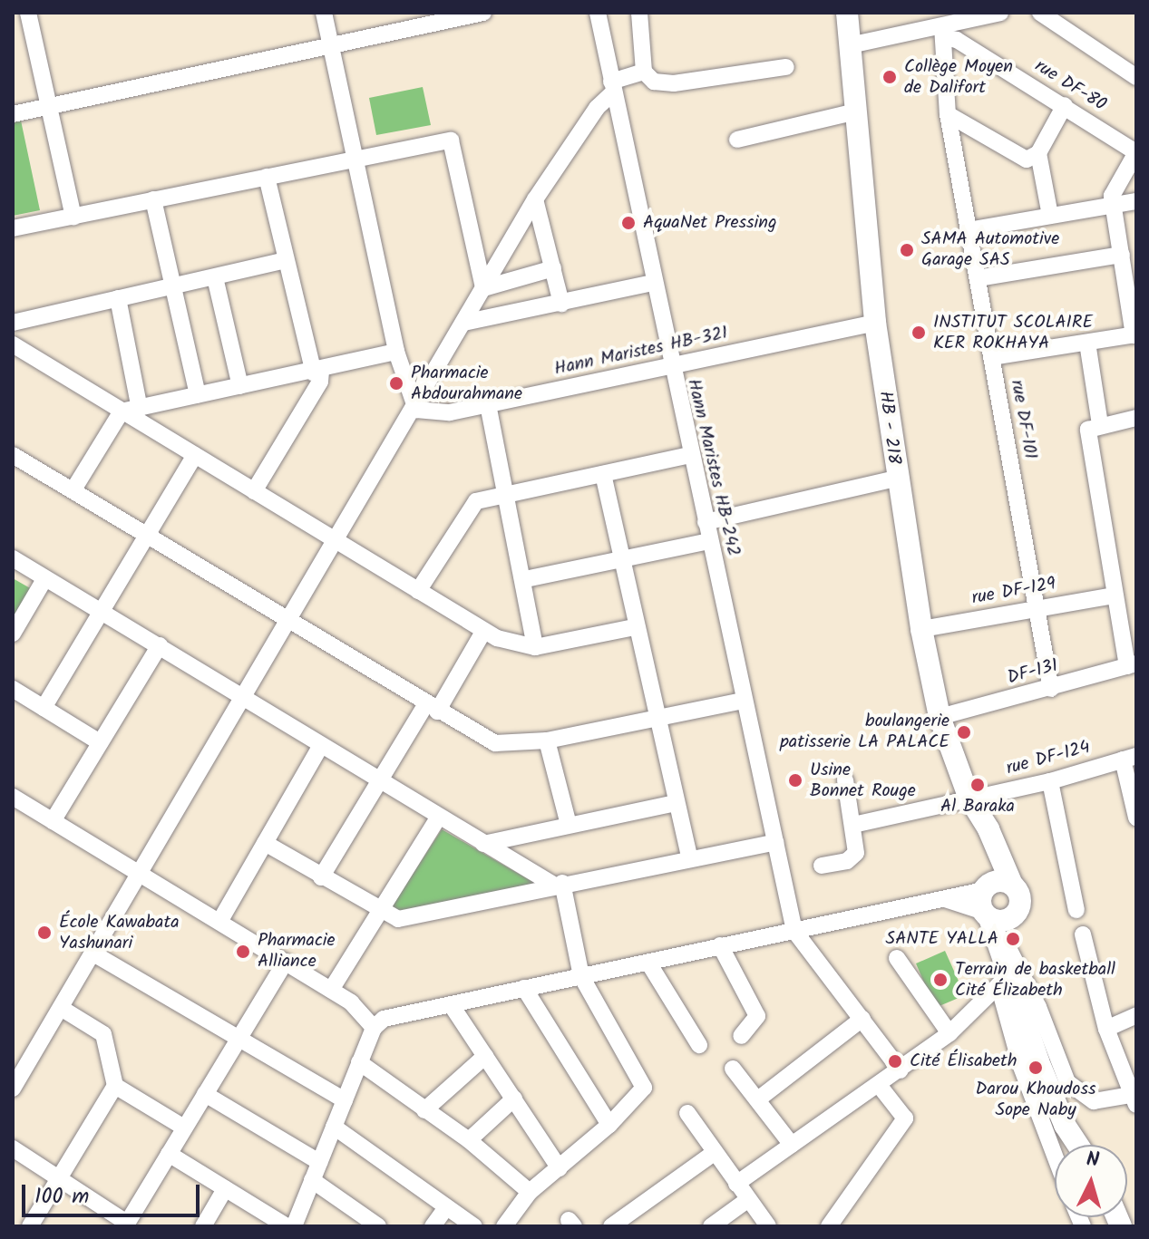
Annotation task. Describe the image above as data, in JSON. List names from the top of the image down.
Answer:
{
  "streets": {
    "main road": ["HB - 218"],
    "street": [
      "rue DF-80",
      "Hann Maristes HB-321",
      "rue DF-101",
      "Hann Maristes HB-242",
      "rue DF-129",
      "DF-131",
      "rue DF-124"
    ]
  },
  "crossings": [
    ["rue DF-80", "rue DF-101"],
    ["Hann Maristes HB-321", "HB - 218"],
    ["Hann Maristes HB-321", "Hann Maristes HB-242"],
    ["rue DF-101", "rue DF-129"],
    ["rue DF-101", "DF-131"],
    ["HB - 218", "rue DF-129"],
    ["HB - 218", "DF-131"],
    ["HB - 218", "rue DF-124"]
  ],
  "places": [
    "Collège Moyen de Dalifort",
    "AquaNet Pressing",
    "SAMA Automotive Garage SAS",
    "INSTITUT SCOLAIRE KER ROKHAYA",
    "Pharmacie Abdourahmane",
    "boulangerie patisserie LA PALACE",
    "Usine Bonnet Rouge",
    "Al Baraka",
    "École Kawabata Yashunari",
    "SANTE YALLA",
    "Pharmacie Alliance",
    "Terrain de basketball Cité Élizabeth",
    "Cité Élisabeth",
    "Darou Khoudoss Sope Naby"
  ],
  "scale_bar": "100 m",
  "north": "top"
}
